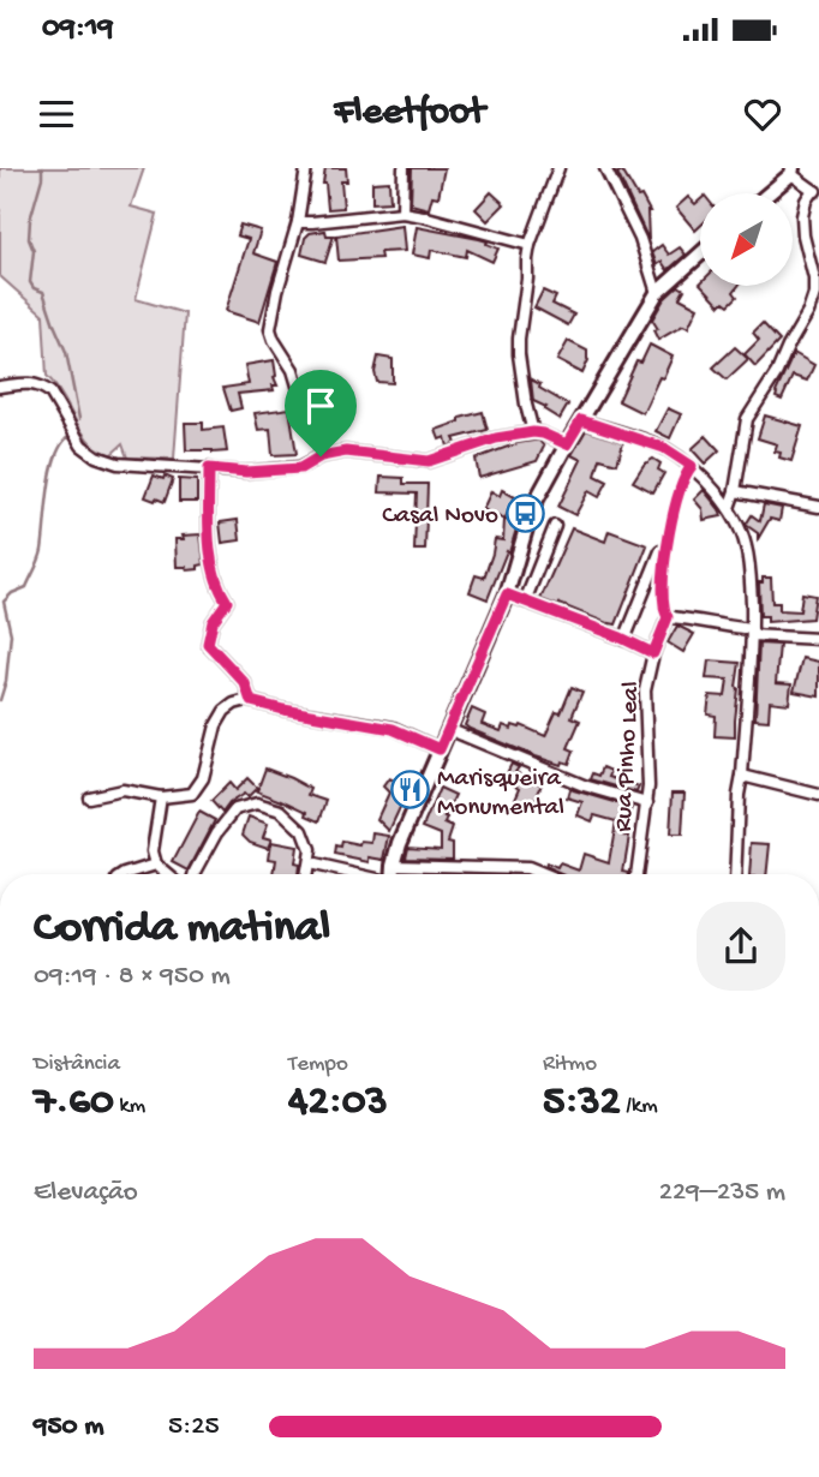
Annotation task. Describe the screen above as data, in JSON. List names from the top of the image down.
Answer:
{
  "streets": {
    "street": ["Rua Pinho Leal"]
  },
  "places": {
    "bus stop": ["Casal Novo"],
    "restaurant": ["Marisqueira Monumental"]
  },
  "north": "bottom left",
  "page": {
    "status": "09:19",
    "header": "Fleetfoot",
    "heading": ["Corrida matinal", "09:19 · 8 × 950 m"],
    "stats": [
      ["Distância", "7.60 km"],
      ["Tempo", "42:03"],
      ["Ritmo", "5:32 /km"]
    ],
    "chart": ["Elevação", "229–235 m"],
    "list": [
      {
        "name": "950 m",
        "note": "5:25"
      }
    ]
  }
}
